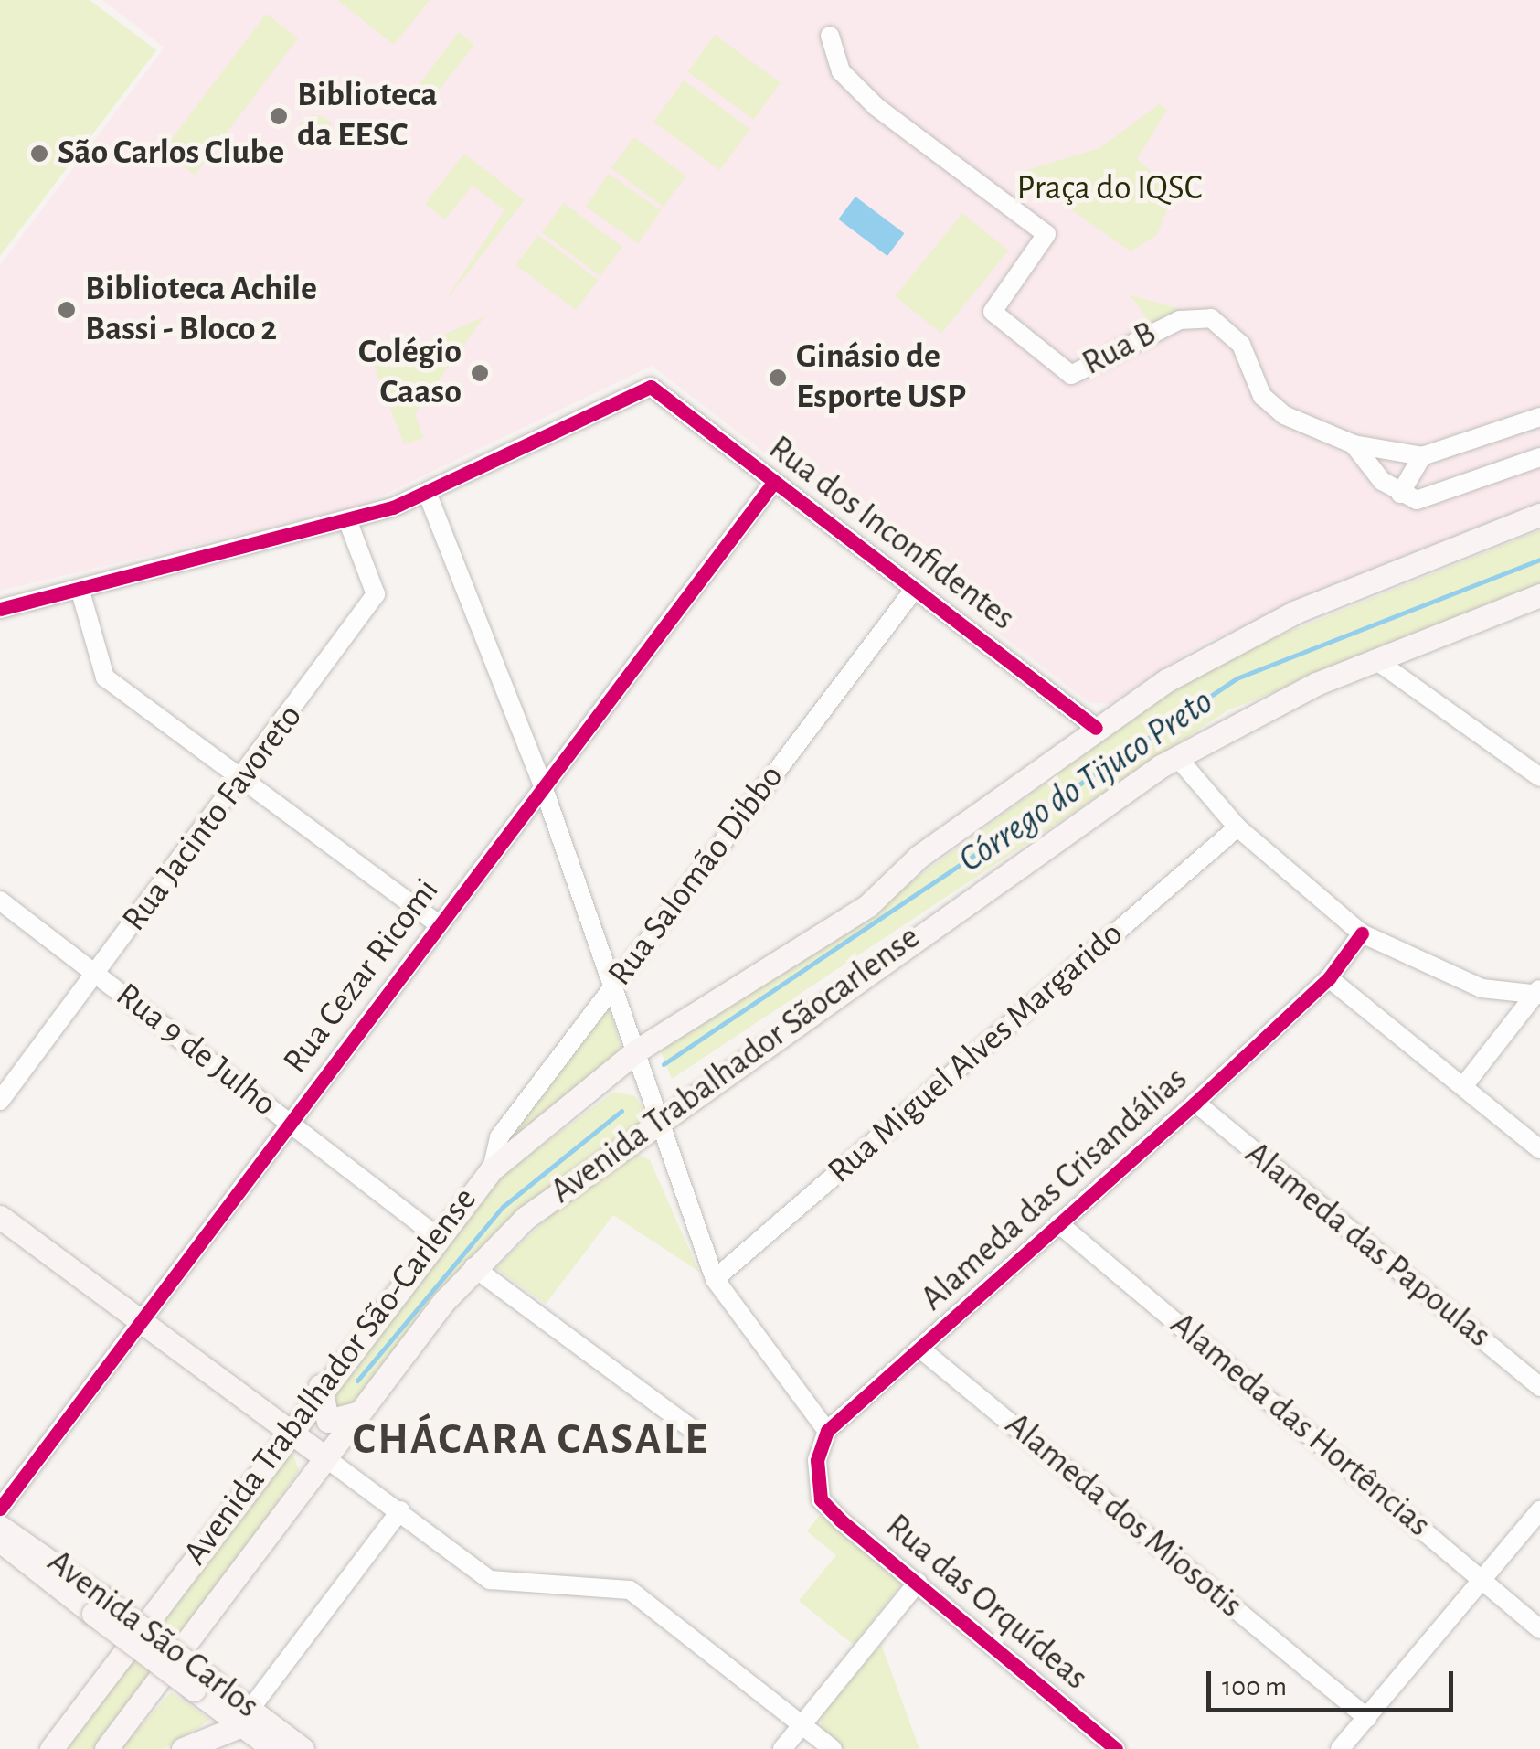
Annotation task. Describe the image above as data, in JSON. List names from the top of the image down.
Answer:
{
  "streets": {
    "main road": ["Avenida Trabalhador Sãocarlense", "Avenida Trabalhador São-Carlense", "Avenida São Carlos"],
    "street": [
      "Rua B",
      "Rua dos Inconfidentes",
      "Rua Jacinto Favoreto",
      "Rua Salomão Dibbo",
      "Rua Cezar Ricomi",
      "Rua 9 de Julho",
      "Rua Miguel Alves Margarido",
      "Alameda das Crisandálias",
      "Alameda das Papoulas",
      "Alameda das Hortências",
      "Alameda dos Miosotis",
      "Rua das Orquídeas"
    ]
  },
  "crossings": [
    ["Rua dos Inconfidentes", "Rua Salomão Dibbo"],
    ["Rua dos Inconfidentes", "Rua Cezar Ricomi"],
    ["Rua dos Inconfidentes", "Avenida Trabalhador São-Carlense"],
    ["Rua Jacinto Favoreto", "Rua 9 de Julho"],
    ["Rua Salomão Dibbo", "Avenida Trabalhador São-Carlense"],
    ["Rua Cezar Ricomi", "Rua 9 de Julho"],
    ["Rua 9 de Julho", "Avenida Trabalhador São-Carlense"],
    ["Alameda das Crisandálias", "Alameda das Papoulas"],
    ["Alameda das Crisandálias", "Alameda das Hortências"],
    ["Alameda das Crisandálias", "Alameda dos Miosotis"],
    ["Alameda das Crisandálias", "Rua das Orquídeas"]
  ],
  "districts": ["CHÁCARA CASALE"],
  "water": ["Córrego do Tijuco Preto"],
  "parks": ["Praça do IQSC"],
  "places": [
    "Biblioteca da EESC",
    "São Carlos Clube",
    "Biblioteca Achile Bassi - Bloco 2",
    "Colégio Caaso",
    "Ginásio de Esporte USP"
  ],
  "scale_bar": "100 m"
}
